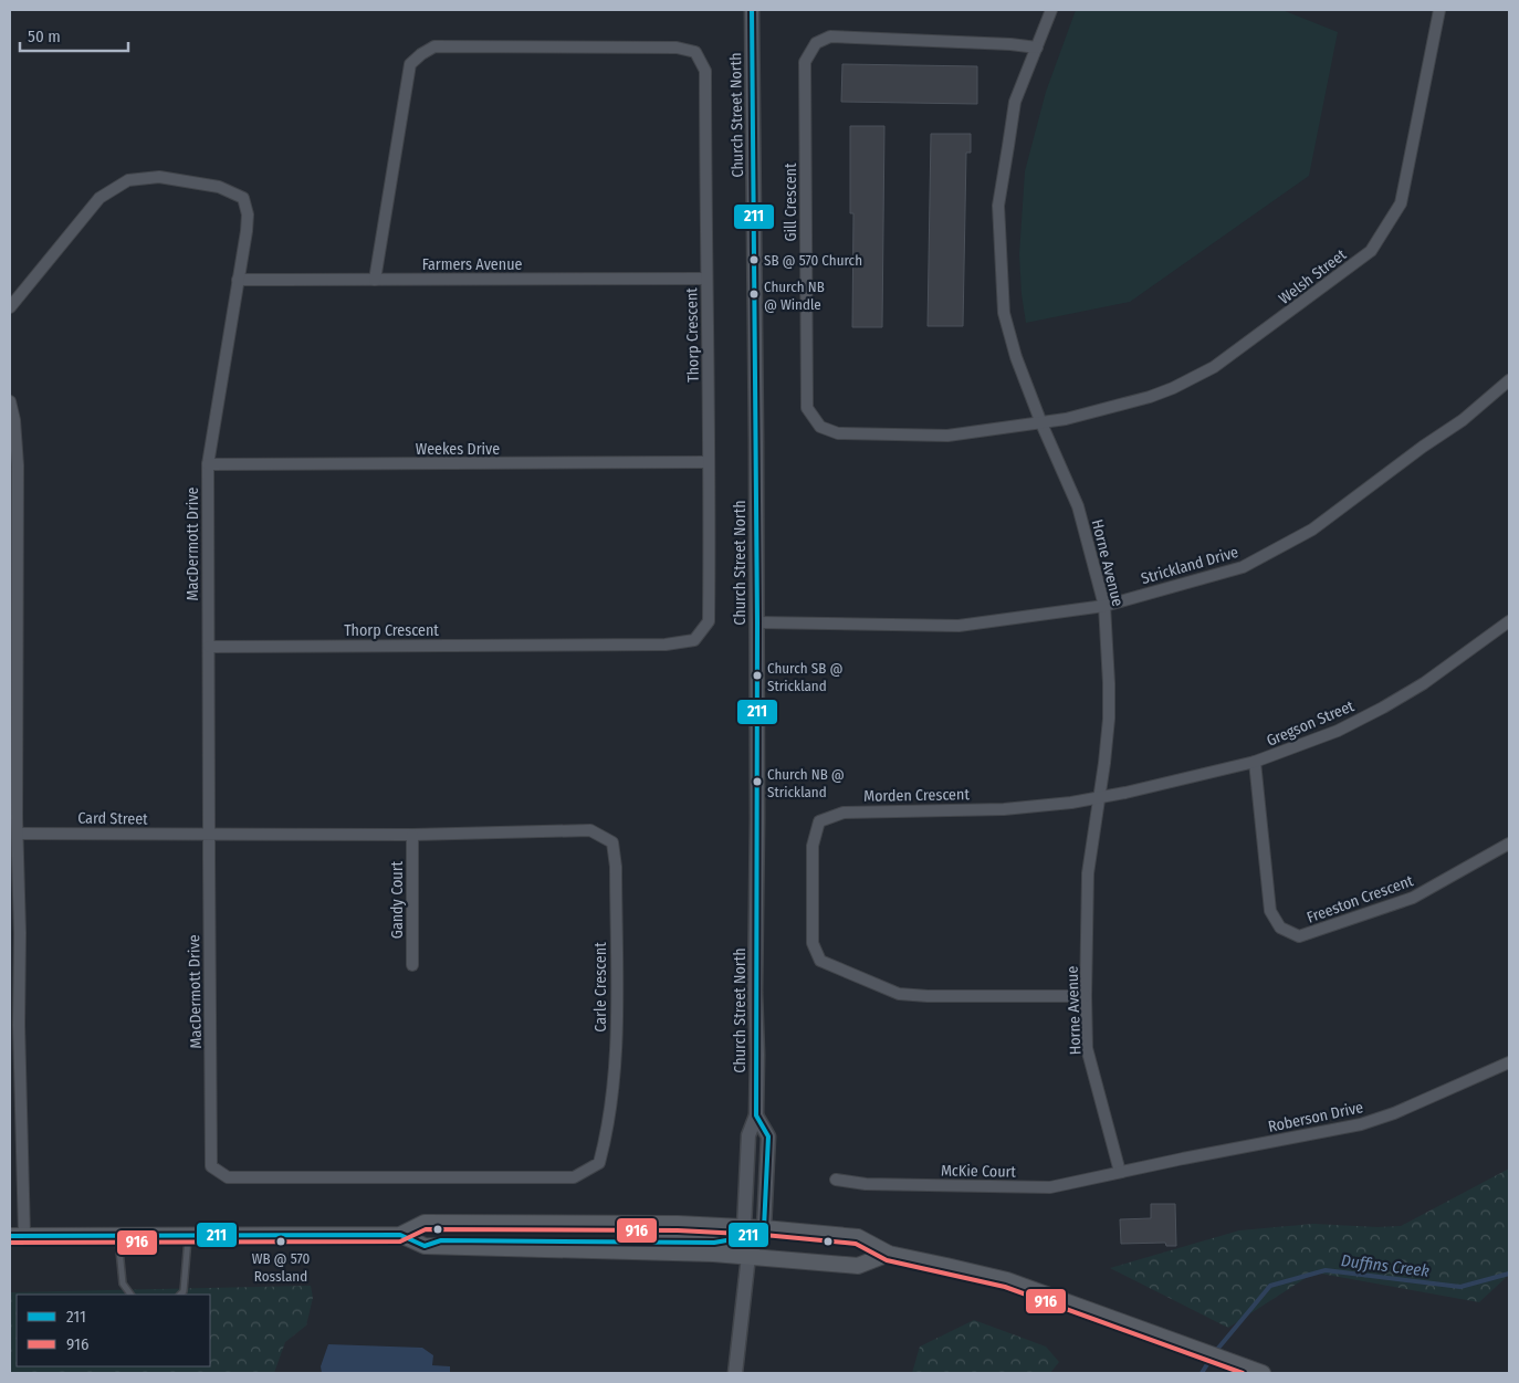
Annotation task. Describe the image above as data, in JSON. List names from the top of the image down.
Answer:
{
  "streets": {
    "street": [
      "Church Street North",
      "Gill Crescent",
      "Farmers Avenue",
      "Welsh Street",
      "Thorp Crescent",
      "Weekes Drive",
      "MacDermott Drive",
      "Horne Avenue",
      "Strickland Drive",
      "Gregson Street",
      "Morden Crescent",
      "Card Street",
      "Freeston Crescent",
      "Gandy Court",
      "Carle Crescent",
      "Roberson Drive",
      "McKie Court"
    ]
  },
  "crossings": [
    ["Church Street North", "Strickland Drive"],
    ["Gill Crescent", "Welsh Street"],
    ["Gill Crescent", "Horne Avenue"],
    ["Farmers Avenue", "Thorp Crescent"],
    ["Farmers Avenue", "MacDermott Drive"],
    ["Welsh Street", "Horne Avenue"],
    ["Thorp Crescent", "Weekes Drive"],
    ["Thorp Crescent", "MacDermott Drive"],
    ["Weekes Drive", "MacDermott Drive"],
    ["MacDermott Drive", "Card Street"],
    ["MacDermott Drive", "Carle Crescent"],
    ["Horne Avenue", "Strickland Drive"],
    ["Horne Avenue", "Gregson Street"],
    ["Horne Avenue", "Morden Crescent"],
    ["Horne Avenue", "Roberson Drive"],
    ["Horne Avenue", "McKie Court"],
    ["Gregson Street", "Morden Crescent"],
    ["Gregson Street", "Freeston Crescent"],
    ["Card Street", "Carle Crescent"],
    ["Gandy Court", "Carle Crescent"],
    ["Roberson Drive", "McKie Court"]
  ],
  "water": ["Duffins Creek"],
  "places": [
    "SB @ 570 Church",
    "Church NB @ Windle",
    "Church SB @ Strickland",
    "Church NB @ Strickland",
    "WB @ 570 Rossland"
  ],
  "lines": ["transit line 211", "transit line 916"],
  "legend": ["211", "916"],
  "scale_bar": "50 m"
}
